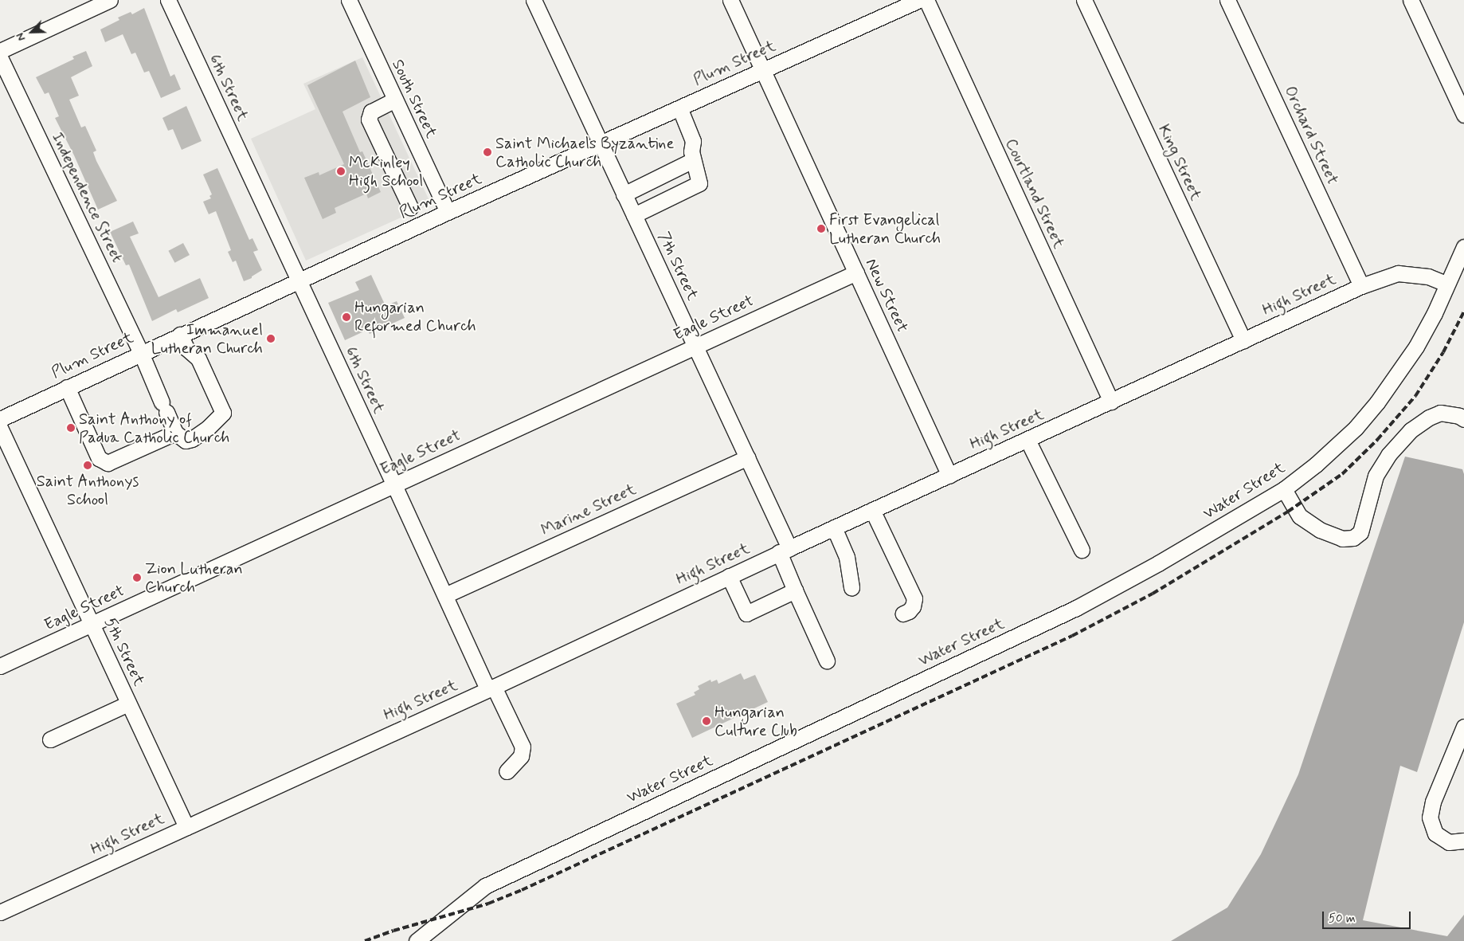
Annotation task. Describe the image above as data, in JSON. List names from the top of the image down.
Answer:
{
  "streets": {
    "street": [
      "Plum Street",
      "6th Street",
      "South Street",
      "Orchard Street",
      "King Street",
      "Courtland Street",
      "Independence Street",
      "7th Street",
      "High Street",
      "New Street",
      "Eagle Street",
      "Water Street",
      "Marine Street",
      "5th Street"
    ]
  },
  "crossings": [
    ["Plum Street", "6th Street"],
    ["Plum Street", "South Street"],
    ["Plum Street", "Independence Street"],
    ["Plum Street", "7th Street"],
    ["Plum Street", "New Street"],
    ["6th Street", "High Street"],
    ["6th Street", "Eagle Street"],
    ["6th Street", "Marine Street"],
    ["Orchard Street", "High Street"],
    ["King Street", "High Street"],
    ["Courtland Street", "High Street"],
    ["7th Street", "High Street"],
    ["7th Street", "Eagle Street"],
    ["7th Street", "Marine Street"],
    ["High Street", "New Street"],
    ["High Street", "Water Street"],
    ["High Street", "5th Street"],
    ["New Street", "Eagle Street"],
    ["Eagle Street", "5th Street"]
  ],
  "places": [
    "Saint Michaels Byzantine Catholic Church",
    "McKinley High School",
    "First Evangelical Lutheran Church",
    "Hungarian Reformed Church",
    "Immanuel Lutheran Church",
    "Saint Anthony of Padua Catholic Church",
    "Saint Anthonys School",
    "Zion Lutheran Church",
    "Hungarian Culture Club"
  ],
  "scale_bar": "50 m",
  "north": "bottom left"
}
